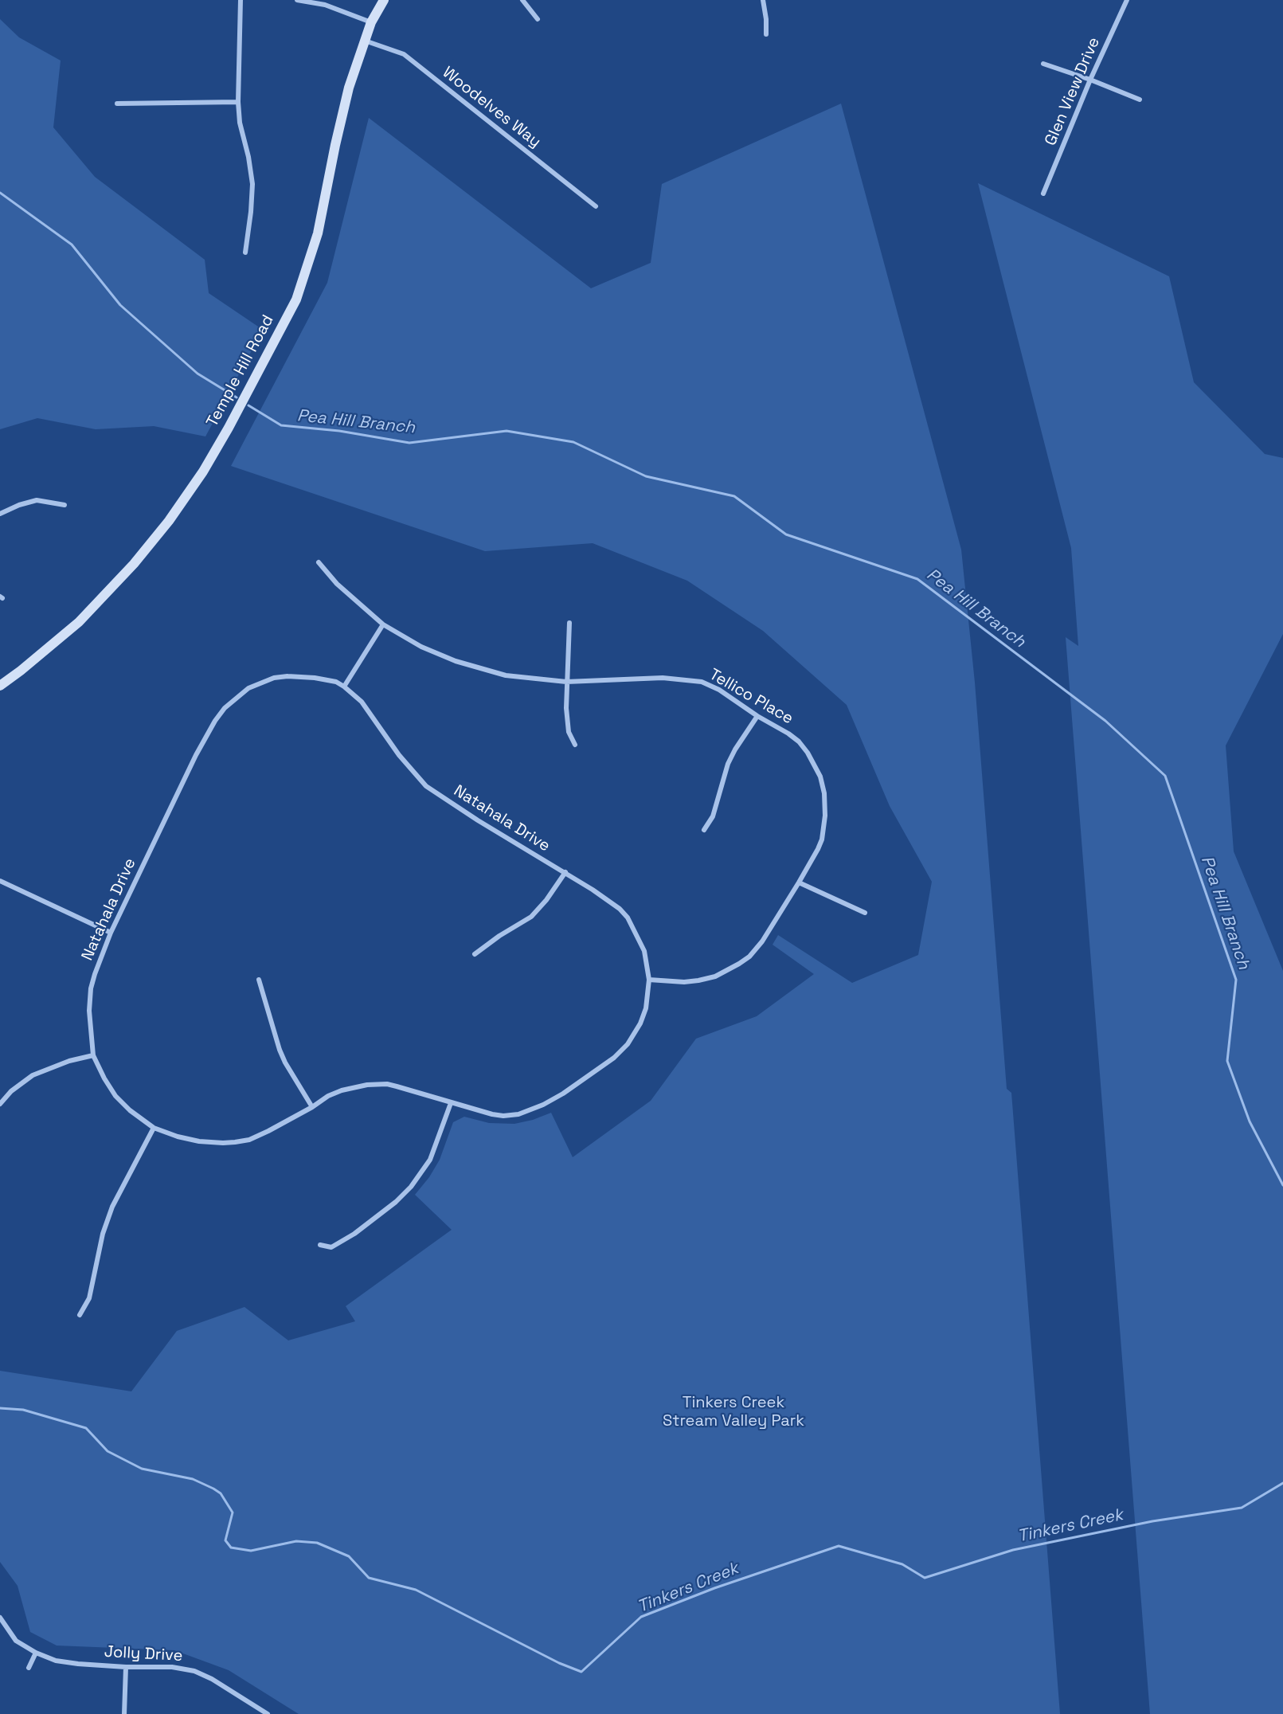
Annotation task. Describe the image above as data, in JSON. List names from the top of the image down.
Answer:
{
  "streets": {
    "main road": ["Temple Hill Road"],
    "street": [
      "Glen View Drive",
      "Woodelves Way",
      "Tellico Place",
      "Natahala Drive",
      "Jolly Drive"
    ]
  },
  "crossings": [
    ["Woodelves Way", "Temple Hill Road"],
    ["Tellico Place", "Natahala Drive"]
  ],
  "water": ["Pea Hill Branch", "Tinkers Creek"],
  "parks": ["Tinkers Creek Stream Valley Park"]
}
